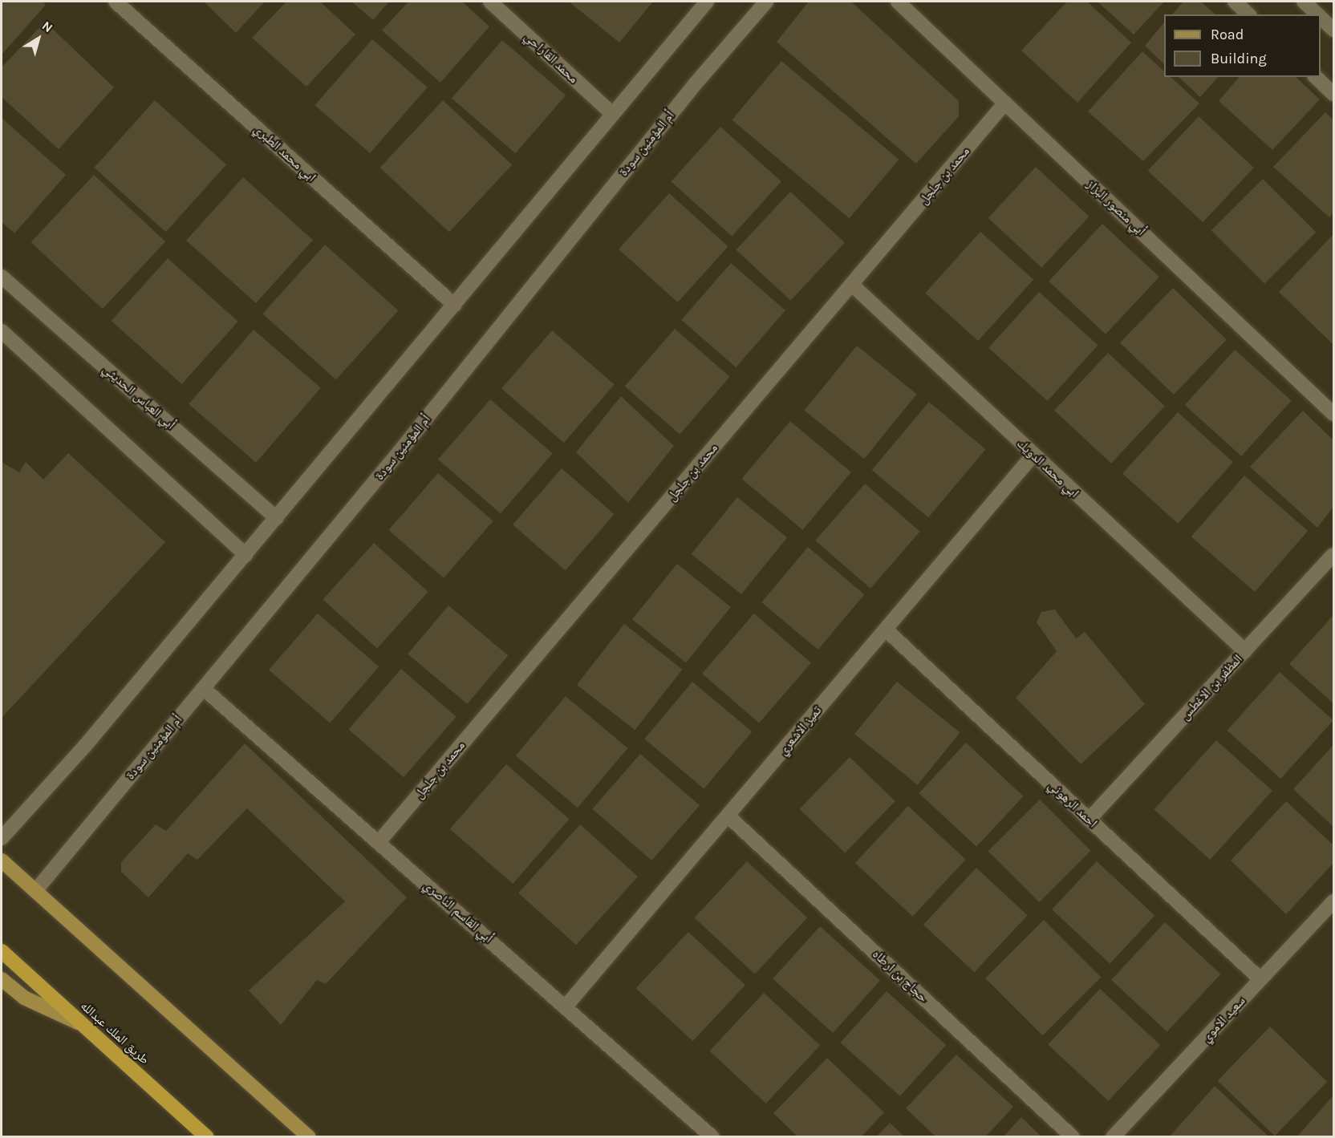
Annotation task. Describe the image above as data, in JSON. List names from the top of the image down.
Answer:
{
  "streets": {
    "highway": ["طريق الملك عبدالله"],
    "street": [
      "محمد القاراحي",
      "أم المؤمنين سودة",
      "ابي محمد الطبري",
      "محمد بن جلجل",
      "أبي منصور البزاز",
      "أبي العباس الحديثي",
      "ابي محمد الدويك",
      "المظفر بن الاغطس",
      "تميز الاشعري",
      "احمد الرهوني",
      "أبي القاسم الناصري",
      "حجاج بن ارطاه",
      "سعيد الاموي"
    ]
  },
  "crossings": [
    ["أم المؤمنين سودة", "أبي القاسم الناصري"],
    ["محمد بن جلجل", "أبي منصور البزاز"],
    ["محمد بن جلجل", "ابي محمد الدويك"],
    ["محمد بن جلجل", "أبي القاسم الناصري"],
    ["ابي محمد الدويك", "المظفر بن الاغطس"],
    ["ابي محمد الدويك", "تميز الاشعري"],
    ["المظفر بن الاغطس", "احمد الرهوني"],
    ["تميز الاشعري", "احمد الرهوني"],
    ["تميز الاشعري", "أبي القاسم الناصري"],
    ["تميز الاشعري", "حجاج بن ارطاه"],
    ["احمد الرهوني", "سعيد الاموي"]
  ],
  "legend": ["Road", "Building"],
  "north": "top right"
}
